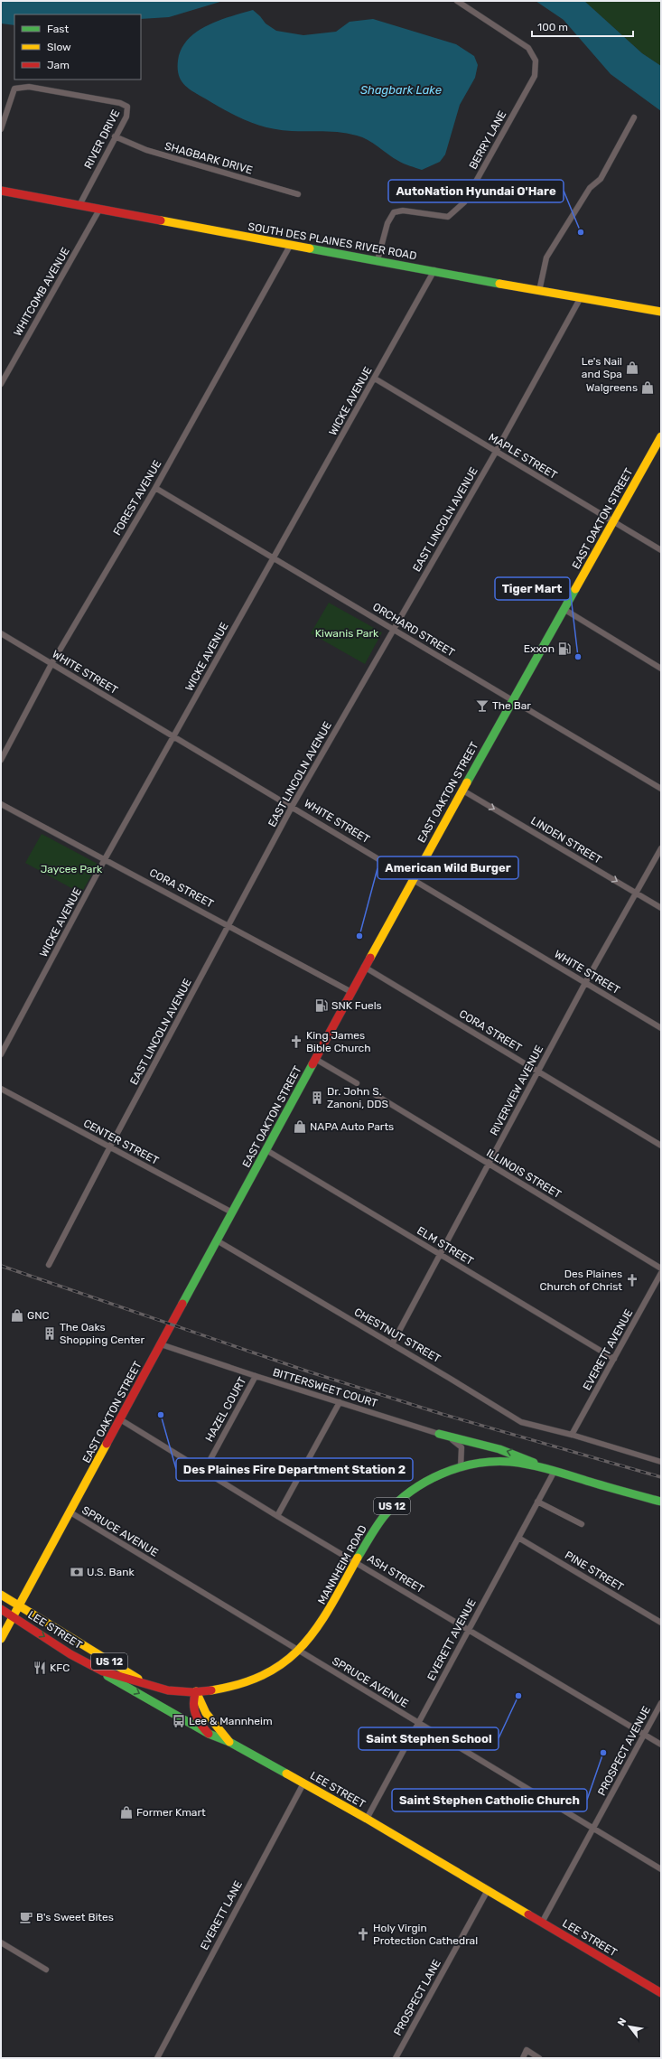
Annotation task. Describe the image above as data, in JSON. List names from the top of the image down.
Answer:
{
  "streets": {
    "main road": [
      "SOUTH DES PLAINES RIVER ROAD",
      "EAST OAKTON STREET",
      "US 12",
      "MANNHEIM ROAD",
      "LEE STREET"
    ],
    "street": [
      "RIVER DRIVE",
      "BERRY LANE",
      "SHAGBARK DRIVE",
      "WHITCOMB AVENUE",
      "WICKE AVENUE",
      "MAPLE STREET",
      "FOREST AVENUE",
      "EAST LINCOLN AVENUE",
      "ORCHARD STREET",
      "WHITE STREET",
      "LINDEN STREET",
      "CORA STREET",
      "RIVERVIEW AVENUE",
      "CENTER STREET",
      "ILLINOIS STREET",
      "ELM STREET",
      "CHESTNUT STREET",
      "EVERETT AVENUE",
      "BITTERSWEET COURT",
      "HAZEL COURT",
      "SPRUCE AVENUE",
      "PINE STREET",
      "ASH STREET",
      "PROSPECT AVENUE",
      "EVERETT LANE",
      "PROSPECT LANE"
    ]
  },
  "crossings": [
    ["RIVER DRIVE", "SHAGBARK DRIVE"],
    ["RIVER DRIVE", "SOUTH DES PLAINES RIVER ROAD"],
    ["BERRY LANE", "SOUTH DES PLAINES RIVER ROAD"],
    ["SOUTH DES PLAINES RIVER ROAD", "WHITCOMB AVENUE"],
    ["SOUTH DES PLAINES RIVER ROAD", "WICKE AVENUE"],
    ["SOUTH DES PLAINES RIVER ROAD", "FOREST AVENUE"],
    ["SOUTH DES PLAINES RIVER ROAD", "EAST LINCOLN AVENUE"],
    ["WICKE AVENUE", "MAPLE STREET"],
    ["WICKE AVENUE", "ORCHARD STREET"],
    ["WICKE AVENUE", "WHITE STREET"],
    ["WICKE AVENUE", "CORA STREET"],
    ["MAPLE STREET", "EAST OAKTON STREET"],
    ["MAPLE STREET", "EAST LINCOLN AVENUE"],
    ["FOREST AVENUE", "ORCHARD STREET"],
    ["FOREST AVENUE", "WHITE STREET"],
    ["EAST OAKTON STREET", "ORCHARD STREET"],
    ["EAST OAKTON STREET", "WHITE STREET"],
    ["EAST OAKTON STREET", "LINDEN STREET"],
    ["EAST OAKTON STREET", "CORA STREET"],
    ["EAST OAKTON STREET", "CENTER STREET"],
    ["EAST OAKTON STREET", "ELM STREET"],
    ["EAST OAKTON STREET", "CHESTNUT STREET"],
    ["EAST OAKTON STREET", "BITTERSWEET COURT"],
    ["EAST OAKTON STREET", "SPRUCE AVENUE"],
    ["EAST OAKTON STREET", "ASH STREET"],
    ["EAST OAKTON STREET", "LEE STREET"],
    ["EAST LINCOLN AVENUE", "ORCHARD STREET"],
    ["EAST LINCOLN AVENUE", "WHITE STREET"],
    ["EAST LINCOLN AVENUE", "CORA STREET"],
    ["EAST LINCOLN AVENUE", "CENTER STREET"],
    ["WHITE STREET", "RIVERVIEW AVENUE"],
    ["LINDEN STREET", "RIVERVIEW AVENUE"],
    ["CORA STREET", "RIVERVIEW AVENUE"],
    ["RIVERVIEW AVENUE", "ILLINOIS STREET"],
    ["RIVERVIEW AVENUE", "ELM STREET"],
    ["RIVERVIEW AVENUE", "CHESTNUT STREET"],
    ["ELM STREET", "EVERETT AVENUE"],
    ["CHESTNUT STREET", "EVERETT AVENUE"],
    ["EVERETT AVENUE", "SPRUCE AVENUE"],
    ["EVERETT AVENUE", "MANNHEIM ROAD"],
    ["EVERETT AVENUE", "PINE STREET"],
    ["EVERETT AVENUE", "ASH STREET"],
    ["EVERETT AVENUE", "LEE STREET"],
    ["BITTERSWEET COURT", "HAZEL COURT"],
    ["BITTERSWEET COURT", "MANNHEIM ROAD"],
    ["HAZEL COURT", "ASH STREET"],
    ["US 12", "MANNHEIM ROAD"],
    ["US 12", "LEE STREET"],
    ["SPRUCE AVENUE", "MANNHEIM ROAD"],
    ["SPRUCE AVENUE", "PROSPECT AVENUE"],
    ["MANNHEIM ROAD", "ASH STREET"],
    ["MANNHEIM ROAD", "LEE STREET"],
    ["ASH STREET", "PROSPECT AVENUE"],
    ["LEE STREET", "PROSPECT AVENUE"],
    ["LEE STREET", "EVERETT LANE"],
    ["LEE STREET", "PROSPECT LANE"]
  ],
  "one_way": ["LINDEN STREET"],
  "water": ["Shagbark Lake"],
  "parks": ["Kiwanis Park", "Jaycee Park"],
  "places": {
    "other": [
      "AutoNation Hyundai O'Hare",
      "Tiger Mart",
      "American Wild Burger",
      "Des Plaines Fire Department Station 2",
      "Saint Stephen School",
      "Saint Stephen Catholic Church"
    ],
    "shop": [
      "Le's Nail and Spa",
      "Walgreens",
      "NAPA Auto Parts",
      "GNC",
      "Former Kmart"
    ],
    "fuel station": ["Exxon", "SNK Fuels"],
    "bar": ["The Bar"],
    "church": ["King James Bible Church", "Des Plaines Church of Christ", "Holy Virgin Protection Cathedral"],
    "building": ["Dr. John S. Zanoni, DDS", "The Oaks Shopping Center"],
    "bank": ["U.S. Bank"],
    "restaurant": ["KFC"],
    "bus stop": ["Lee & Mannheim"],
    "cafe": ["B's Sweet Bites"]
  },
  "legend": ["Fast", "Slow", "Jam"],
  "scale_bar": "100 m",
  "north": "top left"
}
